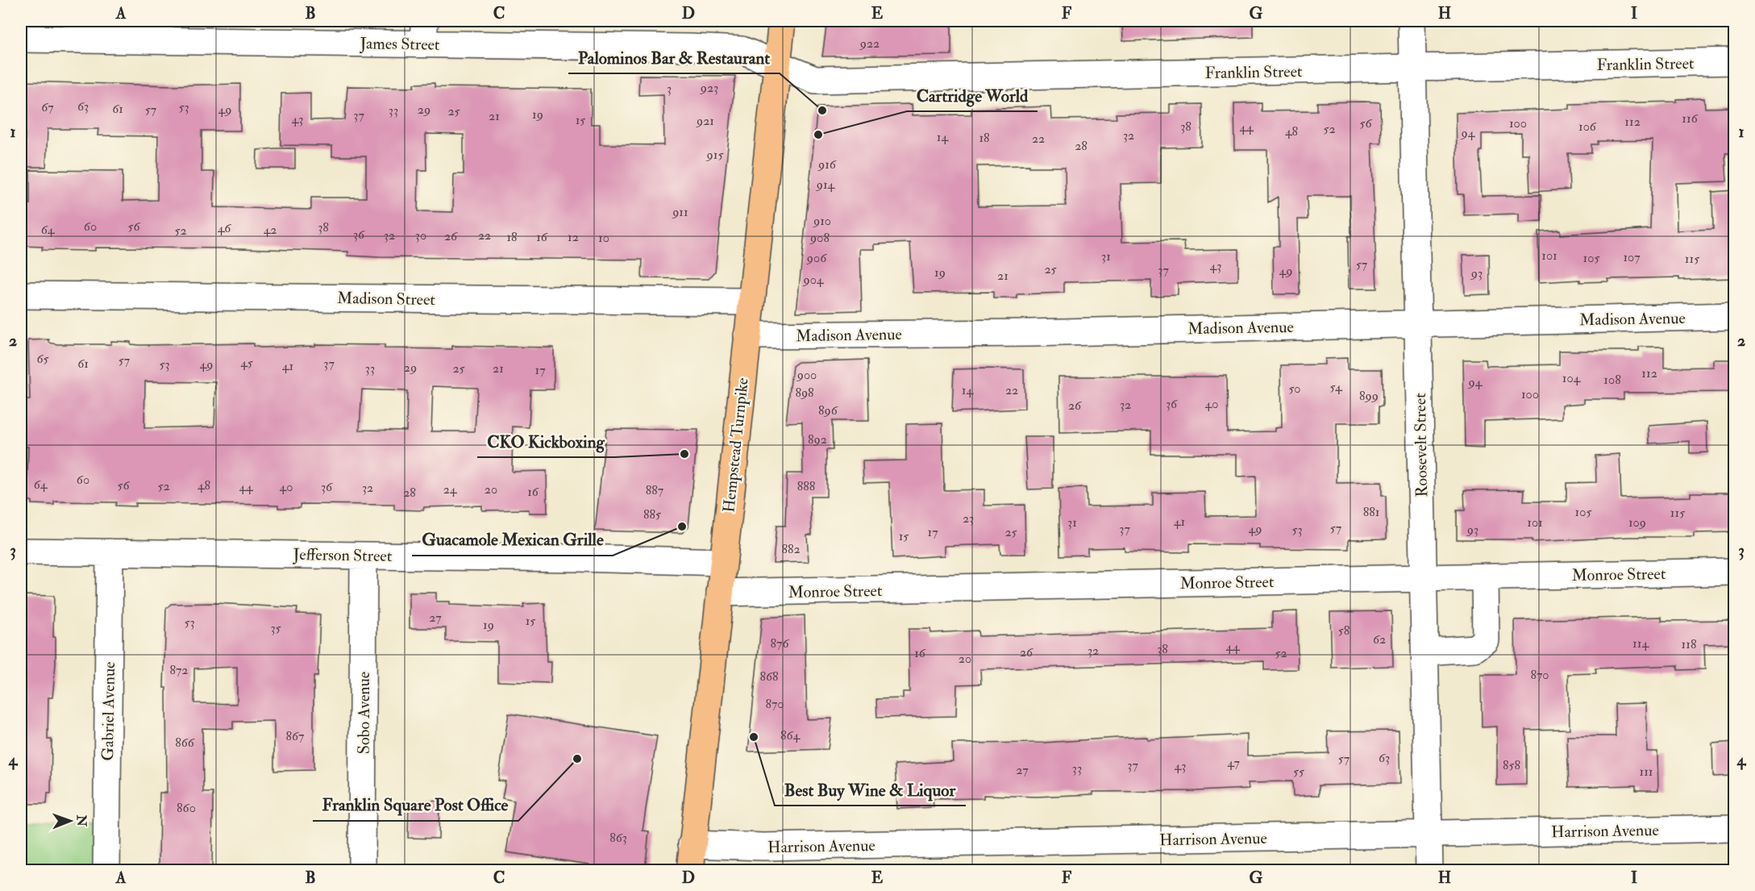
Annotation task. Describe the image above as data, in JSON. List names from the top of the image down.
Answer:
{
  "streets": {
    "main road": ["Hempstead Turnpike"],
    "street": [
      "James Street",
      "Franklin Street",
      "Madison Street",
      "Madison Avenue",
      "Roosevelt Street",
      "Jefferson Street",
      "Monroe Street",
      "Gabriel Avenue",
      "Sobo Avenue",
      "Harrison Avenue"
    ]
  },
  "crossings": [
    ["James Street", "Franklin Street"],
    ["James Street", "Hempstead Turnpike"],
    ["Franklin Street", "Hempstead Turnpike"],
    ["Franklin Street", "Roosevelt Street"],
    ["Madison Street", "Hempstead Turnpike"],
    ["Madison Avenue", "Hempstead Turnpike"],
    ["Madison Avenue", "Roosevelt Street"],
    ["Hempstead Turnpike", "Jefferson Street"],
    ["Hempstead Turnpike", "Monroe Street"],
    ["Hempstead Turnpike", "Harrison Avenue"],
    ["Roosevelt Street", "Monroe Street"],
    ["Roosevelt Street", "Harrison Avenue"],
    ["Jefferson Street", "Gabriel Avenue"],
    ["Jefferson Street", "Sobo Avenue"]
  ],
  "places": [
    "Palominos Bar & Restaurant",
    "Cartridge World",
    "CKO Kickboxing",
    "Guacamole Mexican Grille",
    "Best Buy Wine & Liquor",
    "Franklin Square Post Office"
  ],
  "house_numbers": [
    "922",
    "923",
    "3",
    "63",
    "67",
    "53",
    "61",
    "57",
    "49",
    "29",
    "33",
    "25",
    "19",
    "37",
    "21",
    "116",
    "43",
    "15",
    "921",
    "112",
    "56",
    "100",
    "38",
    "106",
    "44",
    "52",
    "48",
    "94",
    "32",
    "14",
    "18",
    "22",
    "28",
    "915",
    "916",
    "914",
    "911",
    "910",
    "60",
    "56",
    "38",
    "46",
    "64",
    "42",
    "52",
    "36",
    "32",
    "30",
    "22",
    "26",
    "18",
    "16",
    "12",
    "10",
    "908",
    "101",
    "31",
    "107",
    "906",
    "105",
    "115",
    "57",
    "43",
    "25",
    "37",
    "49",
    "19",
    "93",
    "21",
    "904",
    "65",
    "57",
    "45",
    "61",
    "37",
    "53",
    "49",
    "41",
    "29",
    "33",
    "25",
    "21",
    "17",
    "112",
    "900",
    "104",
    "108",
    "94",
    "54",
    "50",
    "14",
    "22",
    "898",
    "100",
    "899",
    "36",
    "40",
    "32",
    "26",
    "896",
    "892",
    "60",
    "64",
    "56",
    "48",
    "52",
    "888",
    "44",
    "40",
    "36",
    "32",
    "24",
    "20",
    "887",
    "16",
    "28",
    "881",
    "105",
    "115",
    "885",
    "23",
    "41",
    "31",
    "101",
    "109",
    "57",
    "37",
    "49",
    "53",
    "93",
    "17",
    "25",
    "15",
    "882",
    "27",
    "15",
    "53",
    "19",
    "35",
    "58",
    "62",
    "876",
    "114",
    "118",
    "44",
    "38",
    "32",
    "26",
    "16",
    "52",
    "20",
    "872",
    "870",
    "868",
    "870",
    "864",
    "867",
    "866",
    "63",
    "57",
    "47",
    "37",
    "858",
    "43",
    "33",
    "27",
    "55",
    "111",
    "860",
    "863"
  ],
  "north": "right",
  "grid": {
    "columns": [
      "A",
      "B",
      "C",
      "D",
      "E",
      "F",
      "G",
      "H",
      "I"
    ],
    "rows": [
      "1",
      "2",
      "3",
      "4"
    ]
  }
}
